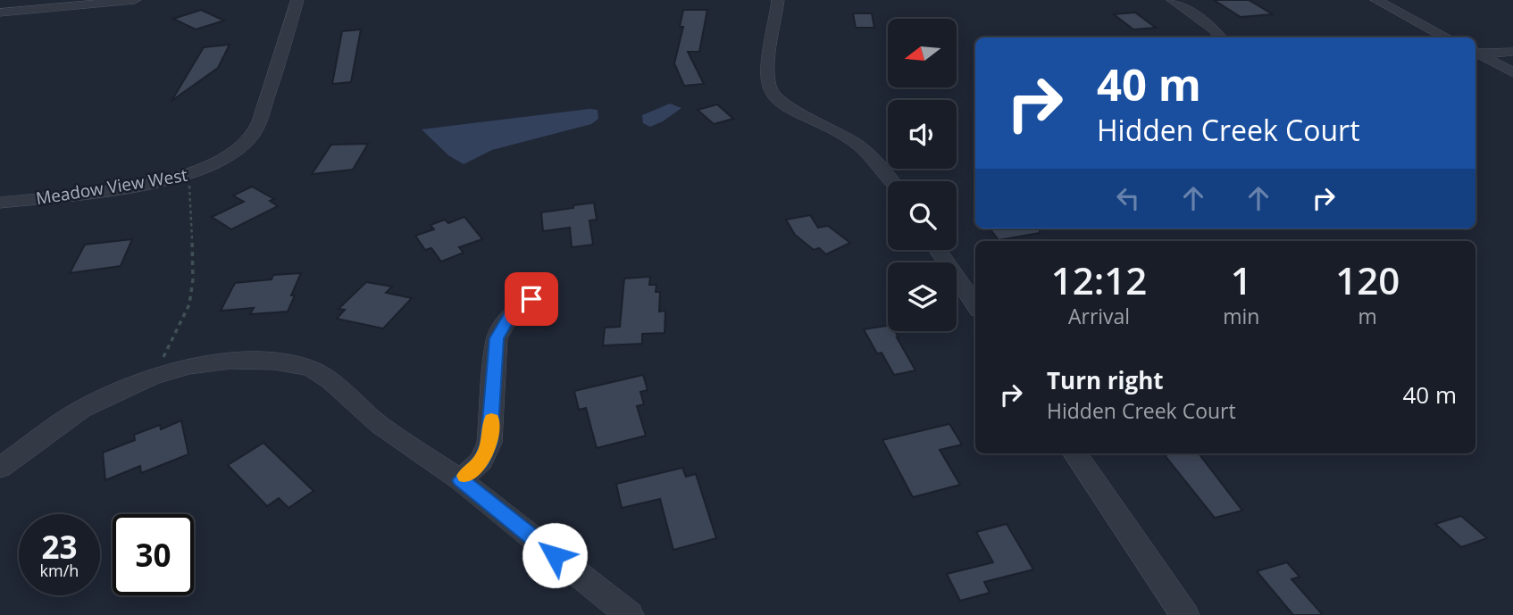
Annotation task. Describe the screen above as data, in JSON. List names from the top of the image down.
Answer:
{
  "streets": {
    "street": ["Meadow View West"]
  },
  "north": "left",
  "page": {
    "turn": ["40 m", "Hidden Creek Court"],
    "eta": [
      "12:12",
      "Arrival",
      "1",
      "min",
      "120",
      "m"
    ],
    "list": [
      {
        "name": "Turn right",
        "note": "Hidden Creek Court",
        "value": "40 m"
      }
    ],
    "speed": "23 km/h",
    "limit": "30"
  }
}
